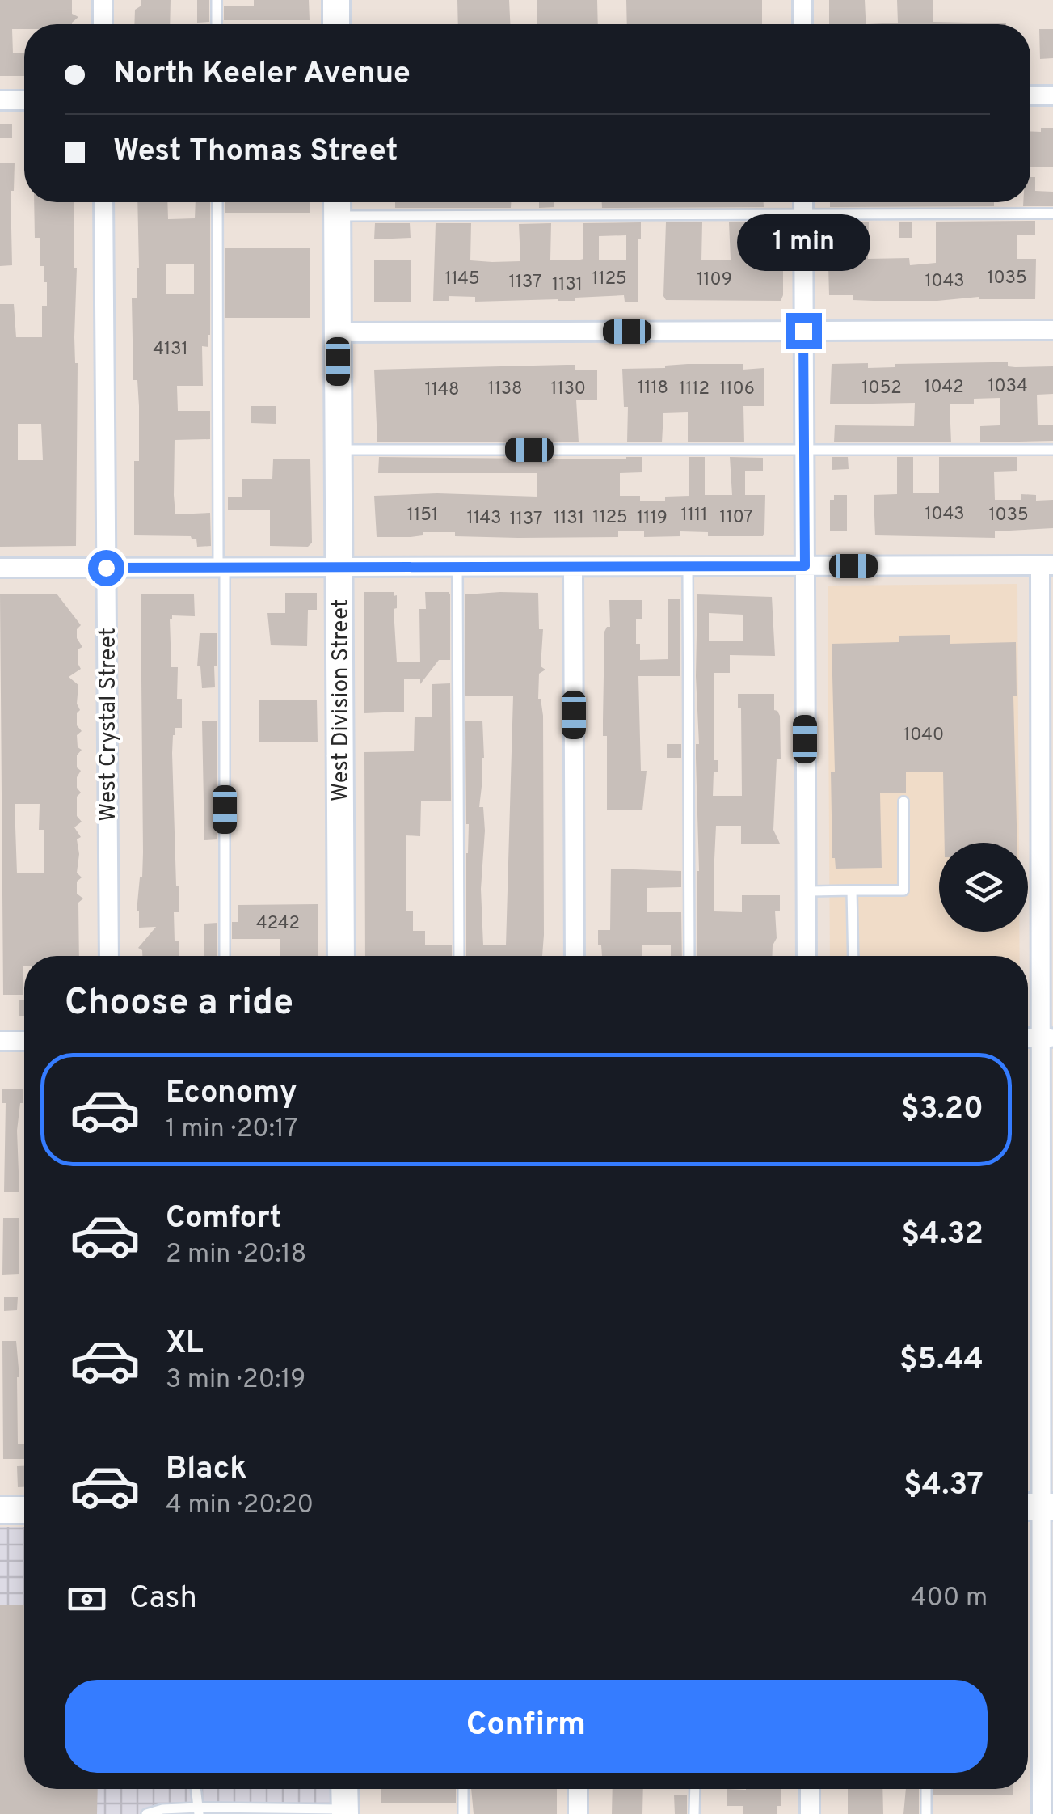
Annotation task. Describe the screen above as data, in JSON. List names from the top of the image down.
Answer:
{
  "streets": {
    "main road": ["West Division Street"],
    "street": ["West Crystal Street"]
  },
  "house_numbers": [
    "1035",
    "1145",
    "1125",
    "1109",
    "1043",
    "1137",
    "1131",
    "4131",
    "1034",
    "1042",
    "1118",
    "1052",
    "1138",
    "1130",
    "1112",
    "1106",
    "1148",
    "1043",
    "1151",
    "1111",
    "1035",
    "1125",
    "1107",
    "1143",
    "1131",
    "1119",
    "1137",
    "1040",
    "4242"
  ],
  "page": {
    "banner": ["North Keeler Avenue", "West Thomas Street"],
    "bubble": "1 min",
    "heading": "Choose a ride",
    "list": [
      {
        "name": "Economy",
        "note": "1 min · 20:17",
        "value": "$3.20"
      },
      {
        "name": "Comfort",
        "note": "2 min · 20:18",
        "value": "$4.32"
      },
      {
        "name": "XL",
        "note": "3 min · 20:19",
        "value": "$5.44"
      },
      {
        "name": "Black",
        "note": "4 min · 20:20",
        "value": "$4.37"
      }
    ],
    "pay": ["Cash", "400 m"],
    "buttons": "Confirm"
  }
}
